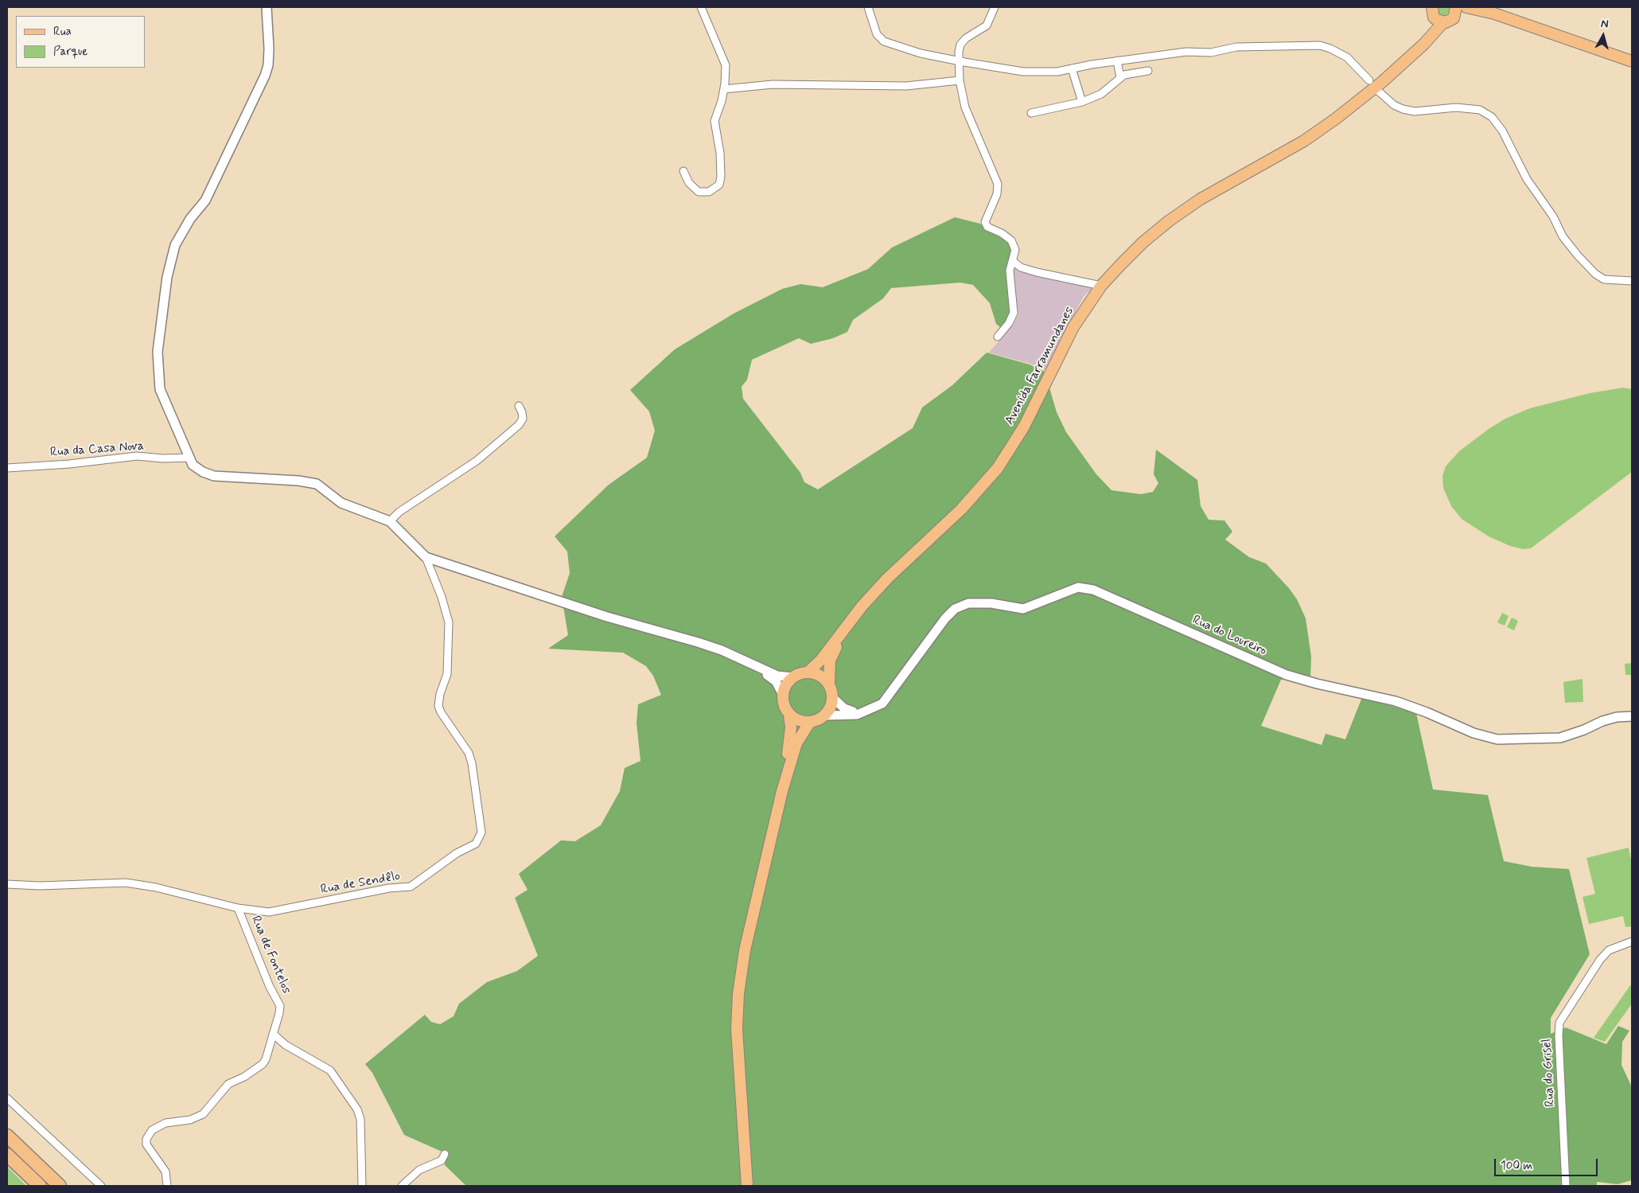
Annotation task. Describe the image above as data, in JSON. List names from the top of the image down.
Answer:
{
  "streets": {
    "main road": ["Avenida Farramundanes"],
    "street": [
      "Rua da Casa Nova",
      "Rua do Loureiro",
      "Rua de Sendêlo",
      "Rua de Fontelos",
      "Rua do Grisel"
    ]
  },
  "crossings": [
    ["Rua de Sendêlo", "Rua de Fontelos"]
  ],
  "legend": ["Rua", "Parque"],
  "scale_bar": "100 m",
  "north": "top"
}
